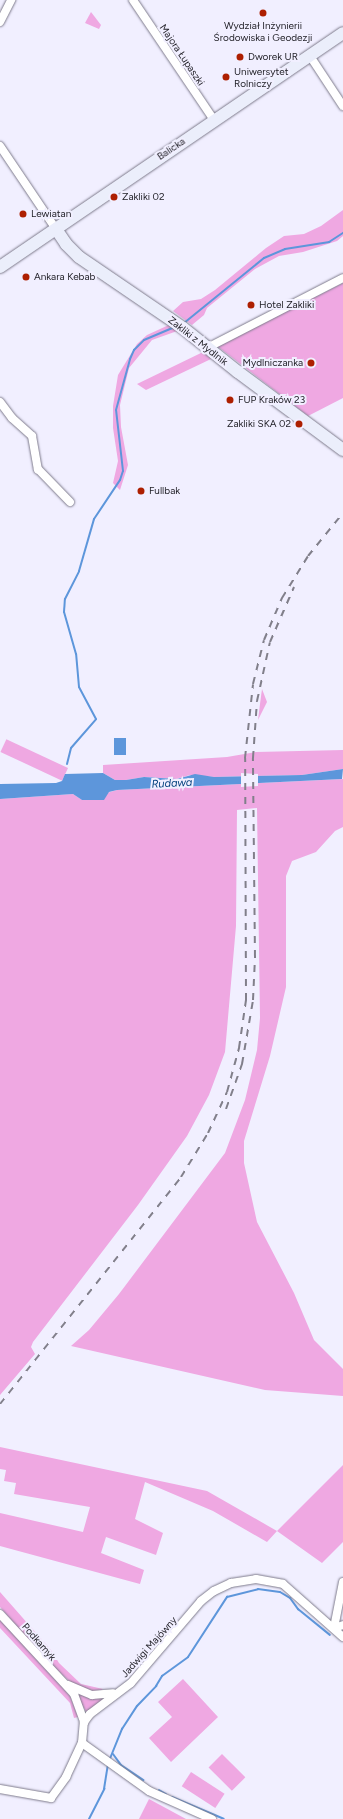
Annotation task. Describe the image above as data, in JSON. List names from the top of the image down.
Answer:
{
  "streets": {
    "street": [
      "Majora Łupaszki",
      "Balicka",
      "Zakliki z Mydlnik",
      "Podkamyk",
      "Jadwigi Majówny"
    ]
  },
  "crossings": [
    ["Majora Łupaszki", "Balicka"],
    ["Balicka", "Zakliki z Mydlnik"],
    ["Podkamyk", "Jadwigi Majówny"]
  ],
  "water": ["Rudawa"],
  "places": [
    "Wydział Inżynierii Środowiska i Geodezji",
    "Dworek UR",
    "Uniwersytet Rolniczy",
    "Zakliki 02",
    "Lewiatan",
    "Ankara Kebab",
    "Hotel Zakliki",
    "Mydlniczanka",
    "FUP Kraków 23",
    "Zakliki SKA 02",
    "Fullbak"
  ]
}
